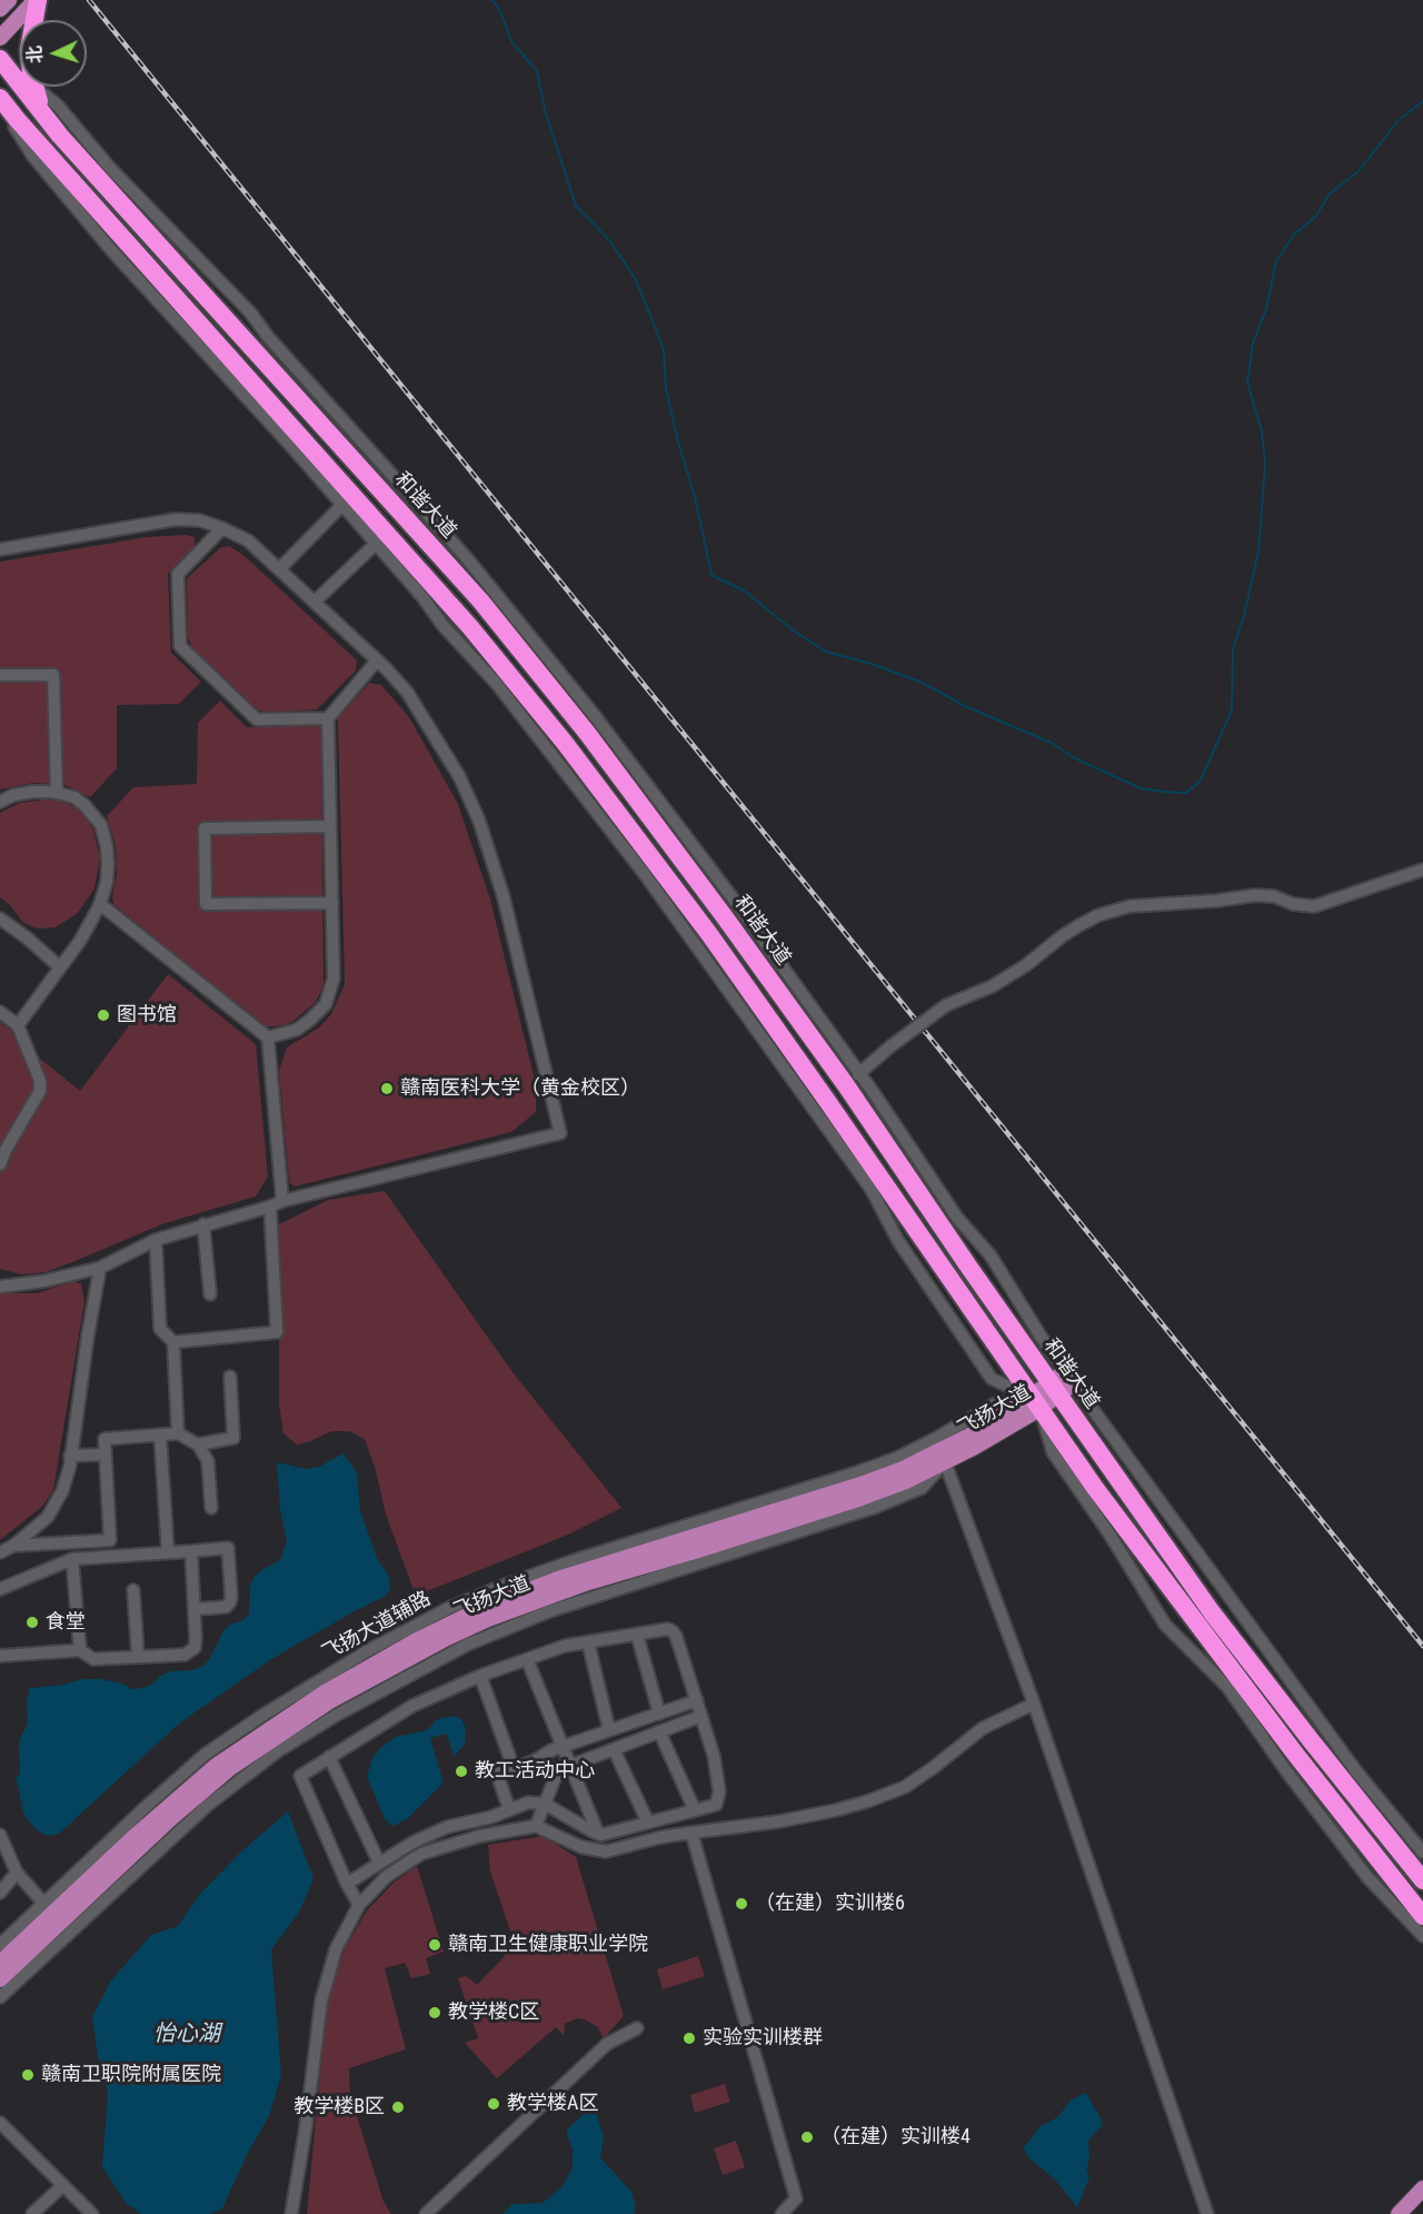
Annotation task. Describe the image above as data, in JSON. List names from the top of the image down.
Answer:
{
  "streets": {
    "highway": ["和谐大道"],
    "main road": ["飞扬大道"],
    "street": ["飞扬大道辅路"]
  },
  "crossings": [
    ["和谐大道", "飞扬大道"],
    ["飞扬大道", "飞扬大道辅路"]
  ],
  "water": ["怡心湖"],
  "places": [
    "图书馆",
    "赣南医科大学（黄金校区）",
    "食堂",
    "教工活动中心",
    "（在建）实训楼6",
    "赣南卫生健康职业学院",
    "教学楼C区",
    "实验实训楼群",
    "赣南卫职院附属医院",
    "教学楼A区",
    "教学楼B区",
    "（在建）实训楼4"
  ],
  "north": "left"
}
